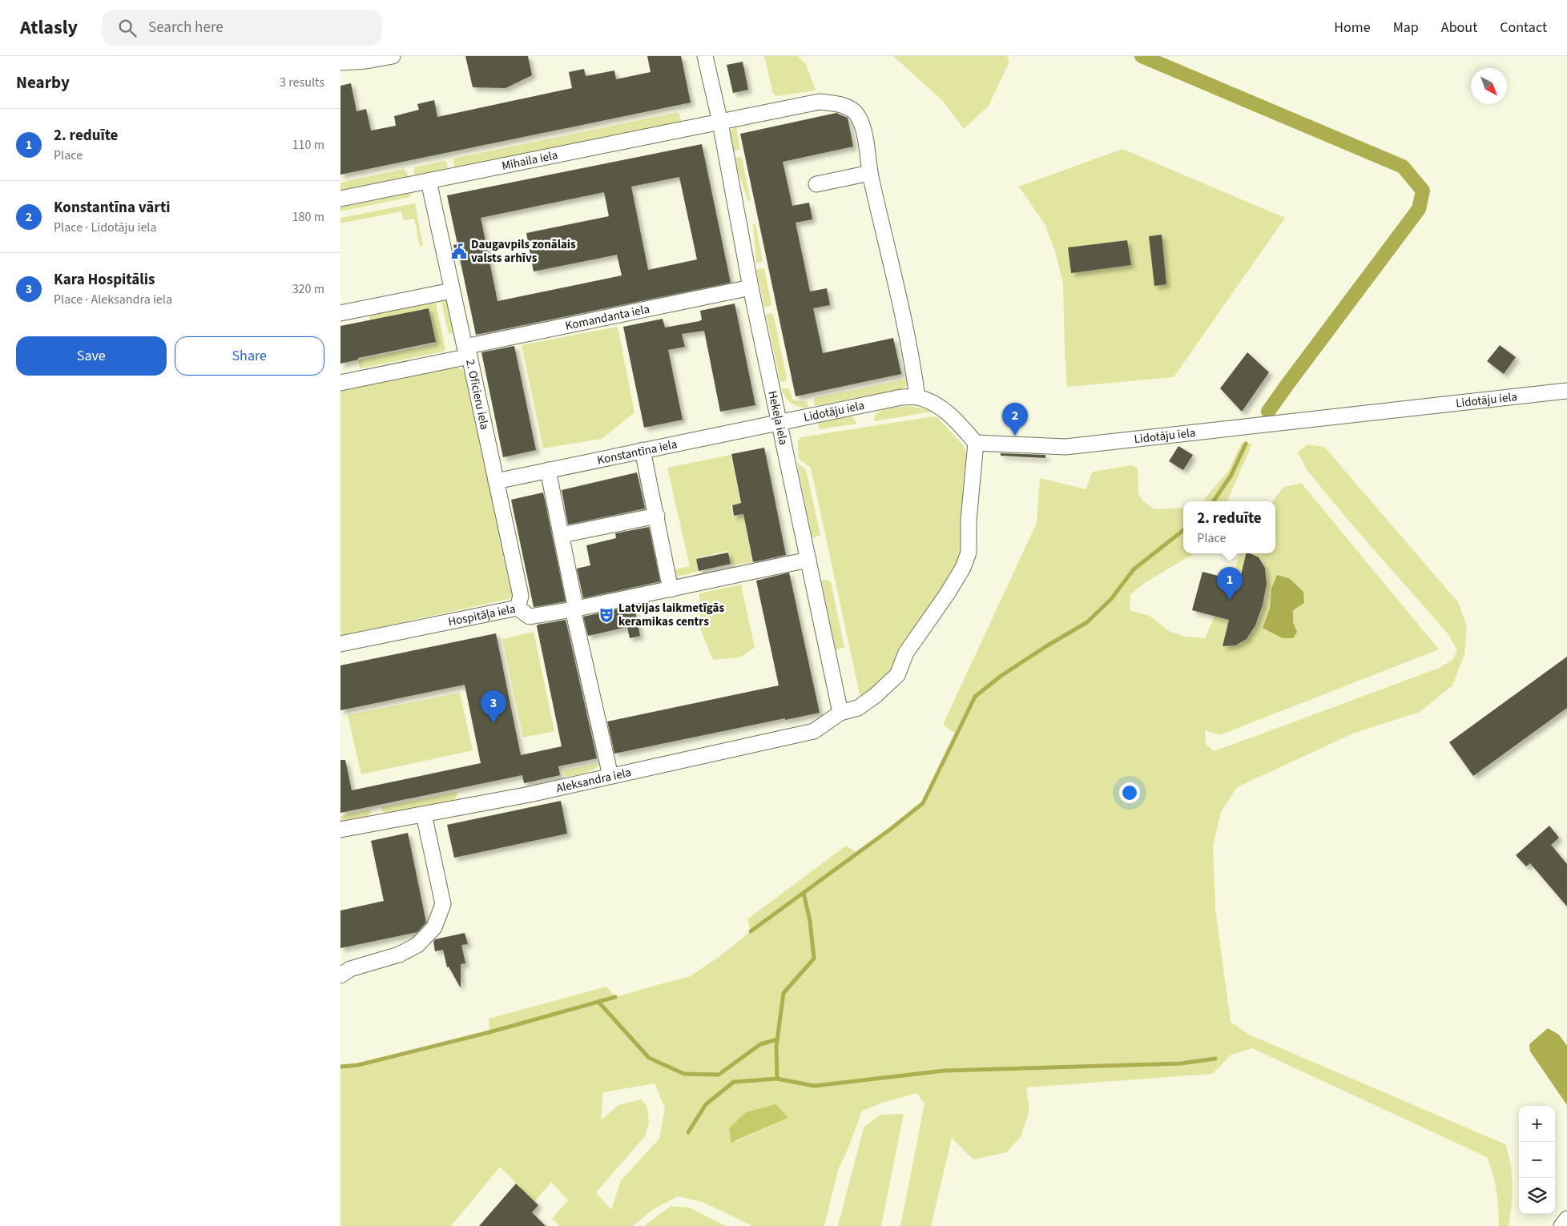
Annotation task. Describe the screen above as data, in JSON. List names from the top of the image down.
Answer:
{
  "streets": {
    "street": [
      "Mihaila iela",
      "Komandanta iela",
      "2. Oficieru iela",
      "Lidotāju iela",
      "Hekeļa iela",
      "Konstantīna iela",
      "Hospitāļa iela",
      "Aleksandra iela"
    ]
  },
  "crossings": [
    ["Mihaila iela", "2. Oficieru iela"],
    ["Mihaila iela", "Lidotāju iela"],
    ["Mihaila iela", "Hekeļa iela"],
    ["Komandanta iela", "2. Oficieru iela"],
    ["Komandanta iela", "Hekeļa iela"],
    ["2. Oficieru iela", "Konstantīna iela"],
    ["2. Oficieru iela", "Hospitāļa iela"],
    ["Lidotāju iela", "Hekeļa iela"],
    ["Lidotāju iela", "Konstantīna iela"],
    ["Lidotāju iela", "Aleksandra iela"],
    ["Hekeļa iela", "Konstantīna iela"],
    ["Hekeļa iela", "Hospitāļa iela"],
    ["Hekeļa iela", "Aleksandra iela"]
  ],
  "places": {
    "public building": ["Daugavpils zonālais valsts arhīvs"],
    "theatre": ["Latvijas laikmetīgās keramikas centrs"]
  },
  "north": "bottom right",
  "page": {
    "header": "Atlasly",
    "search": "Search here",
    "nav": [
      "Home",
      "Map",
      "About",
      "Contact"
    ],
    "heading": ["Nearby", "3 results"],
    "list": [
      {
        "mark": "1",
        "name": "2. reduīte",
        "note": "Place",
        "value": "110 m"
      },
      {
        "mark": "2",
        "name": "Konstantīna vārti",
        "note": "Place · Lidotāju iela",
        "value": "180 m"
      },
      {
        "mark": "3",
        "name": "Kara Hospitālis",
        "note": "Place · Aleksandra iela",
        "value": "320 m"
      }
    ],
    "buttons": ["Save", "Share"],
    "pins": ["2", "1", "3"],
    "popup": ["2. reduīte", "Place"],
    "map_buttons": ["+", "−"]
  }
}
